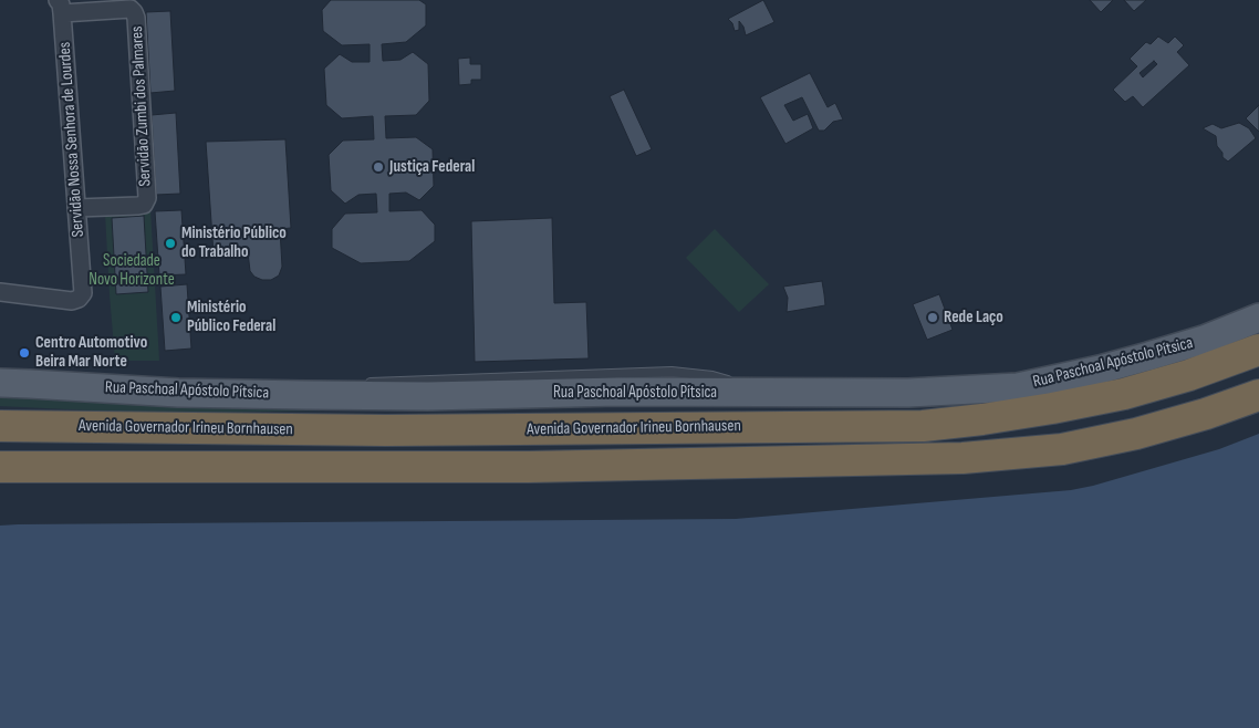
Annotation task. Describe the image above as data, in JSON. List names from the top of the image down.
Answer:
{
  "streets": {
    "highway": ["Avenida Governador Irineu Bornhausen"],
    "main road": ["Rua Paschoal Apóstolo Pítsica"],
    "street": ["Servidão Zumbi dos Palmares", "Servidão Nossa Senhora de Lourdes"]
  },
  "crossings": [
    ["Servidão Zumbi dos Palmares", "Servidão Nossa Senhora de Lourdes"]
  ],
  "parks": ["Sociedade Novo Horizonte"],
  "places": [
    "Justiça Federal",
    "Ministério Público do Trabalho",
    "Ministério Público Federal",
    "Rede Laço",
    "Centro Automotivo Beira Mar Norte"
  ]
}
